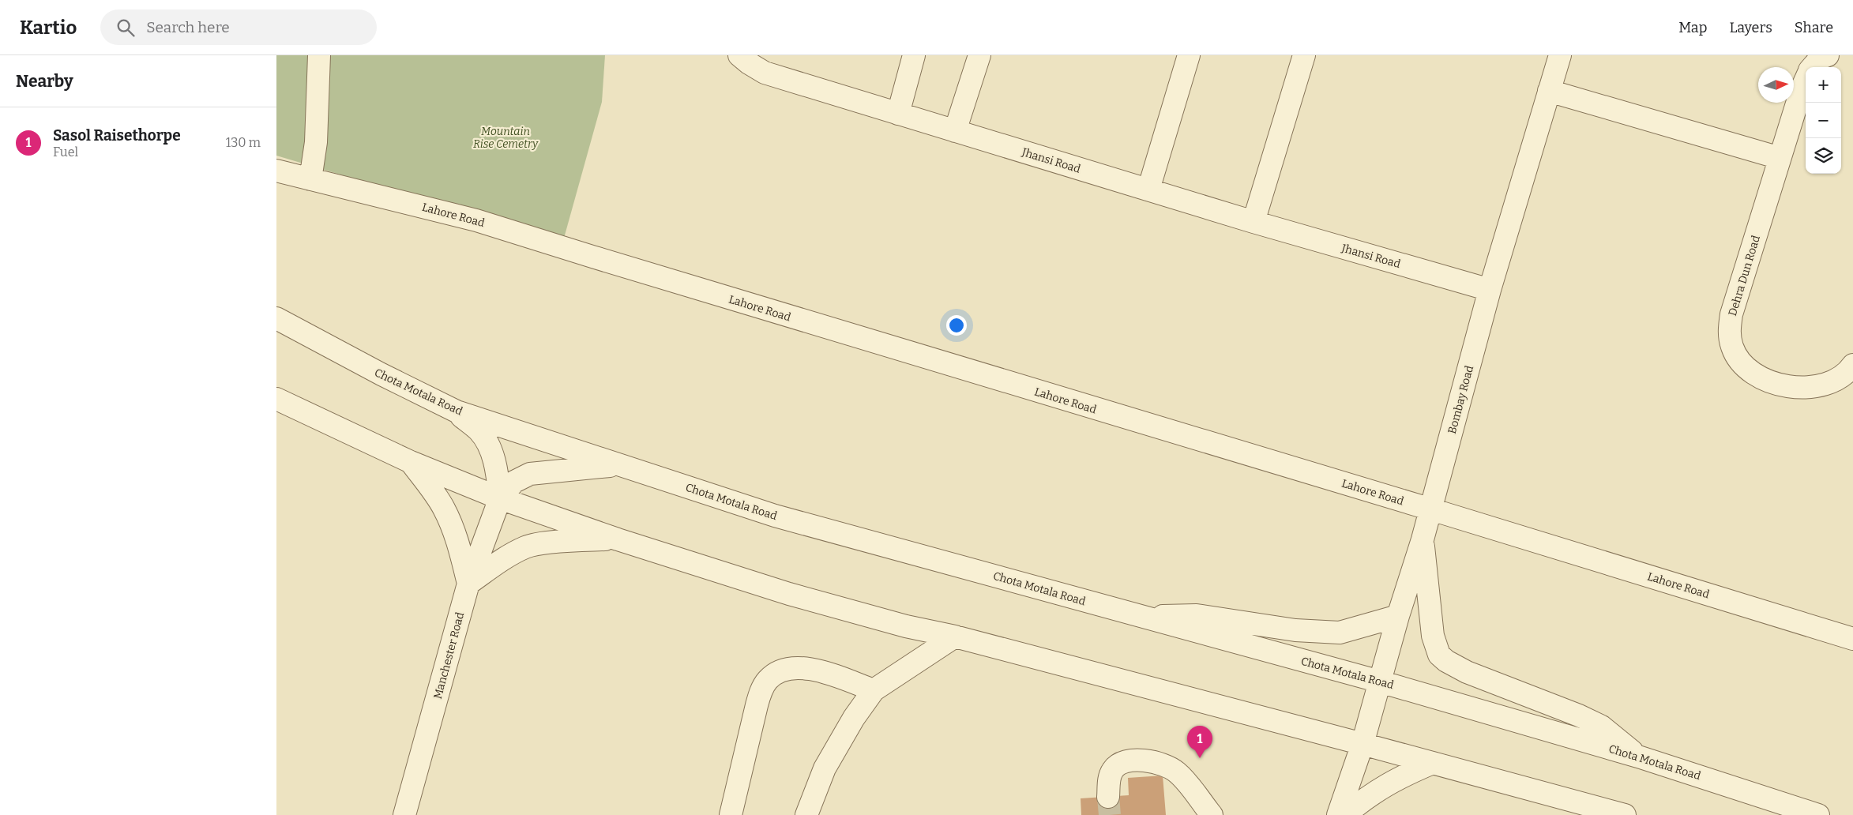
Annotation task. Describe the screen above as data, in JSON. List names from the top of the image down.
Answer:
{
  "streets": {
    "street": [
      "Jhansi Road",
      "Lahore Road",
      "Dehra Dun Road",
      "Chota Motala Road",
      "Bombay Road",
      "Manchester Road"
    ]
  },
  "crossings": [
    ["Jhansi Road", "Bombay Road"],
    ["Lahore Road", "Bombay Road"],
    ["Chota Motala Road", "Bombay Road"]
  ],
  "parks": ["Mountain Rise Cemetry"],
  "north": "right",
  "page": {
    "header": "Kartio",
    "search": "Search here",
    "nav": ["Map", "Layers", "Share"],
    "heading": "Nearby",
    "map_buttons": ["+", "−"],
    "list": [
      {
        "mark": "1",
        "name": "Sasol Raisethorpe",
        "note": "Fuel",
        "value": "130 m"
      }
    ],
    "pins": "1"
  }
}
